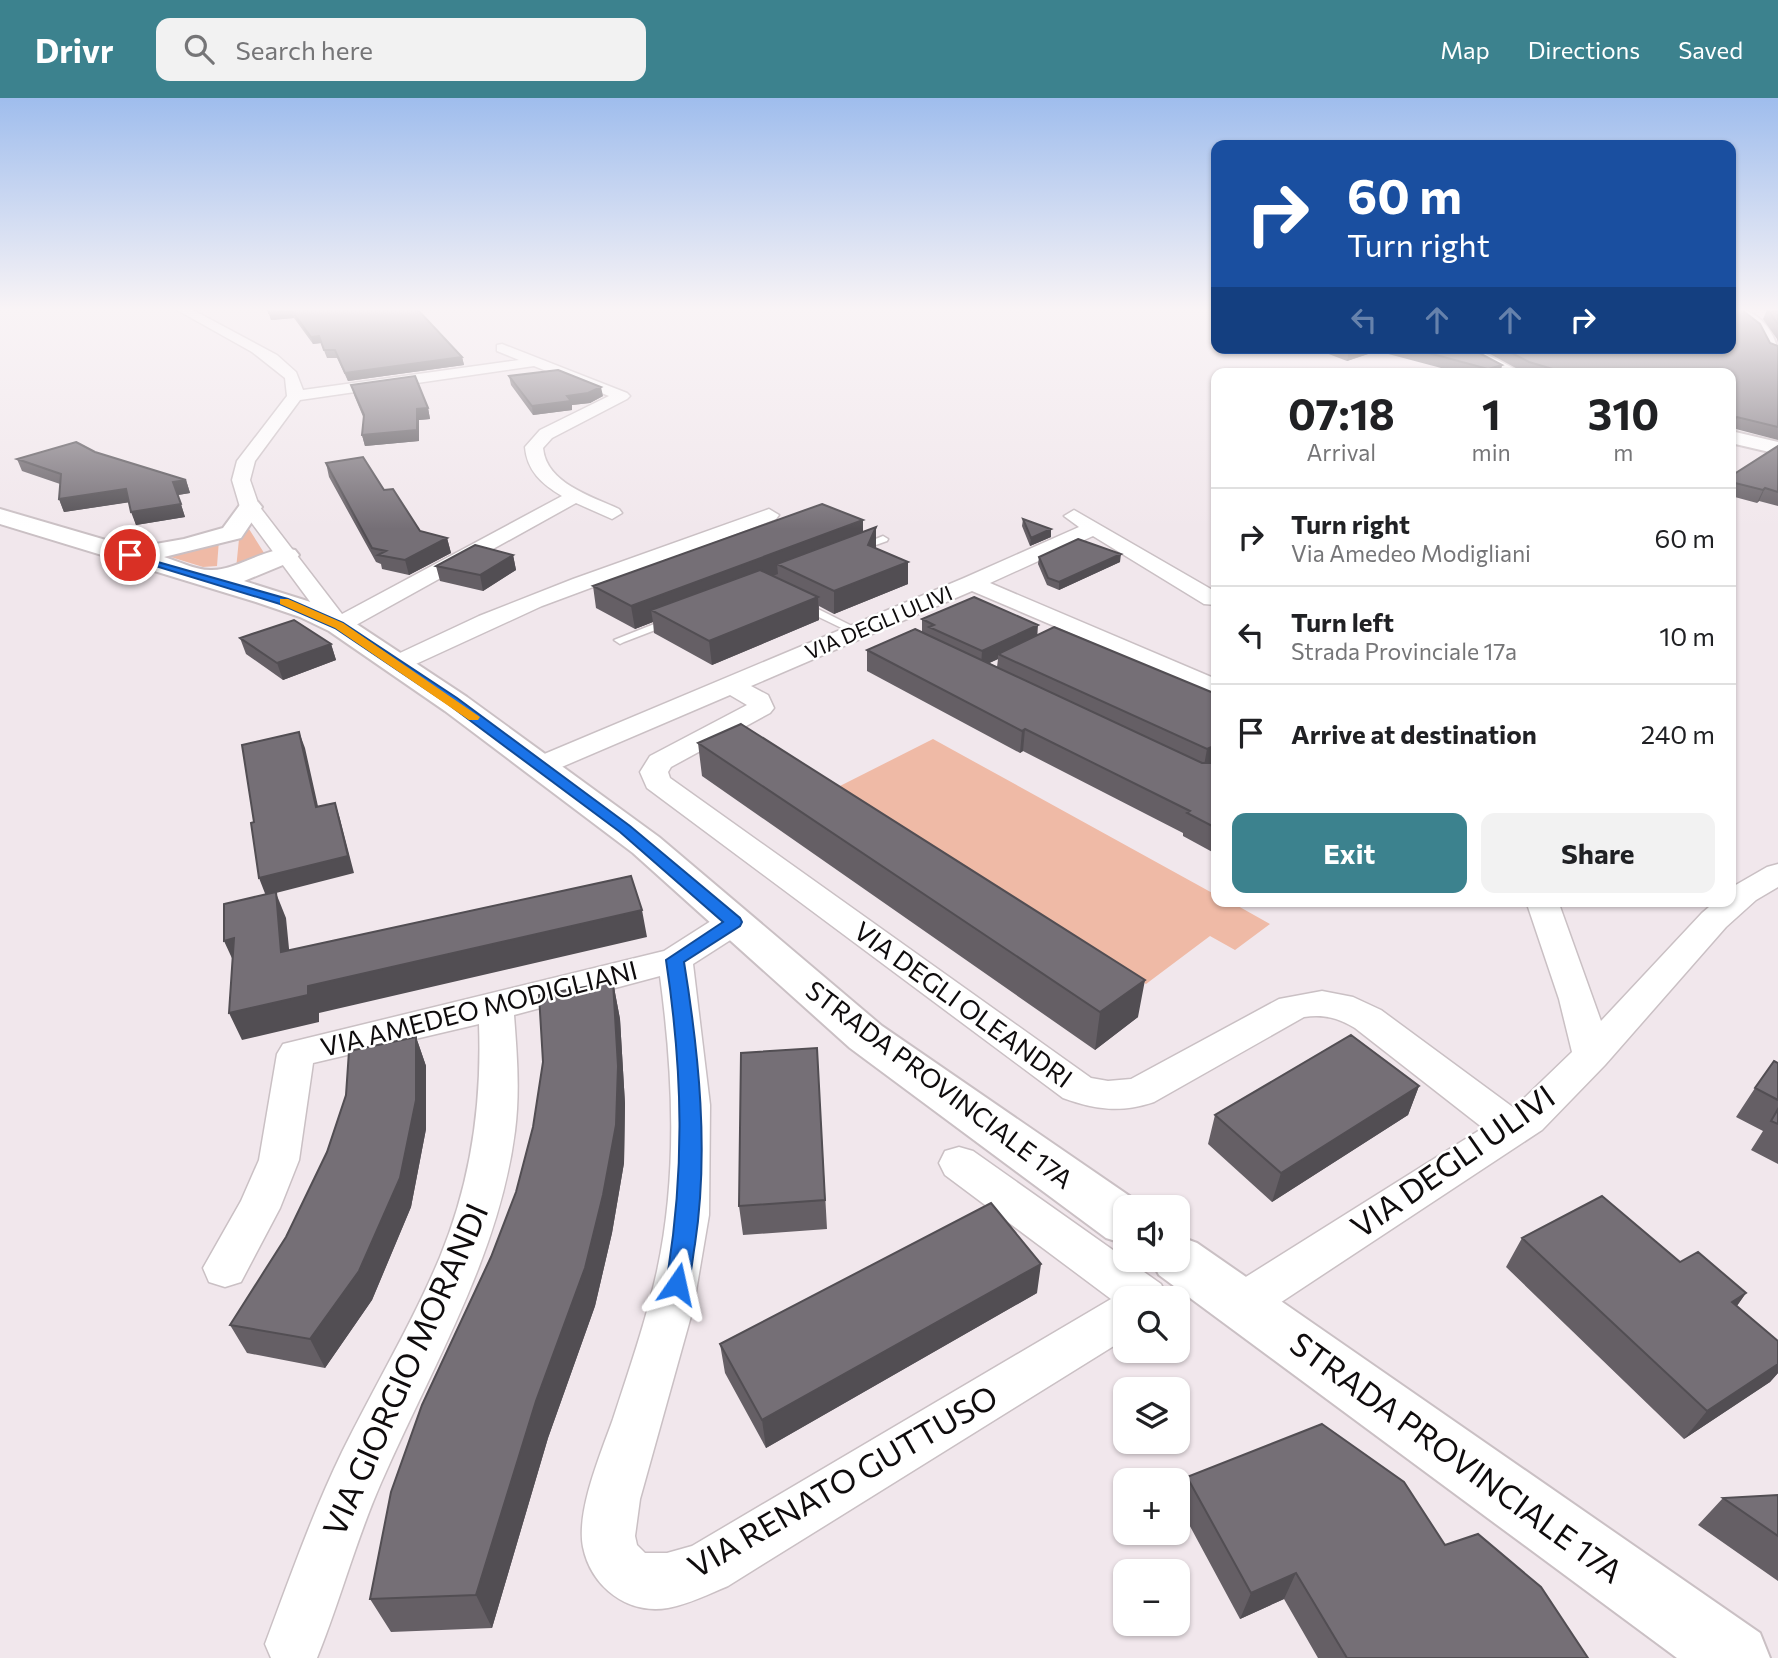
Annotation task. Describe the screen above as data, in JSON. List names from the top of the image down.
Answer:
{
  "streets": {
    "main road": ["STRADA PROVINCIALE 17A"],
    "street": [
      "VIA DEGLI ULIVI",
      "VIA DEGLI OLEANDRI",
      "VIA AMEDEO MODIGLIANI",
      "VIA GIORGIO MORANDI",
      "VIA RENATO GUTTUSO"
    ]
  },
  "crossings": [
    ["VIA DEGLI ULIVI", "VIA DEGLI OLEANDRI"],
    ["VIA DEGLI ULIVI", "STRADA PROVINCIALE 17A"],
    ["VIA AMEDEO MODIGLIANI", "STRADA PROVINCIALE 17A"],
    ["VIA AMEDEO MODIGLIANI", "VIA GIORGIO MORANDI"],
    ["VIA AMEDEO MODIGLIANI", "VIA RENATO GUTTUSO"]
  ],
  "page": {
    "header": "Drivr",
    "search": "Search here",
    "nav": ["Map", "Directions", "Saved"],
    "turn": ["60 m", "Turn right"],
    "eta": [
      "07:18",
      "Arrival",
      "1",
      "min",
      "310",
      "m"
    ],
    "list": [
      {
        "name": "Turn right",
        "note": "Via Amedeo Modigliani",
        "value": "60 m"
      },
      {
        "name": "Turn left",
        "note": "Strada Provinciale 17a",
        "value": "10 m"
      },
      {
        "name": "Arrive at destination",
        "value": "240 m"
      }
    ],
    "buttons": ["Exit", "Share"],
    "map_buttons": ["+", "−"]
  }
}
